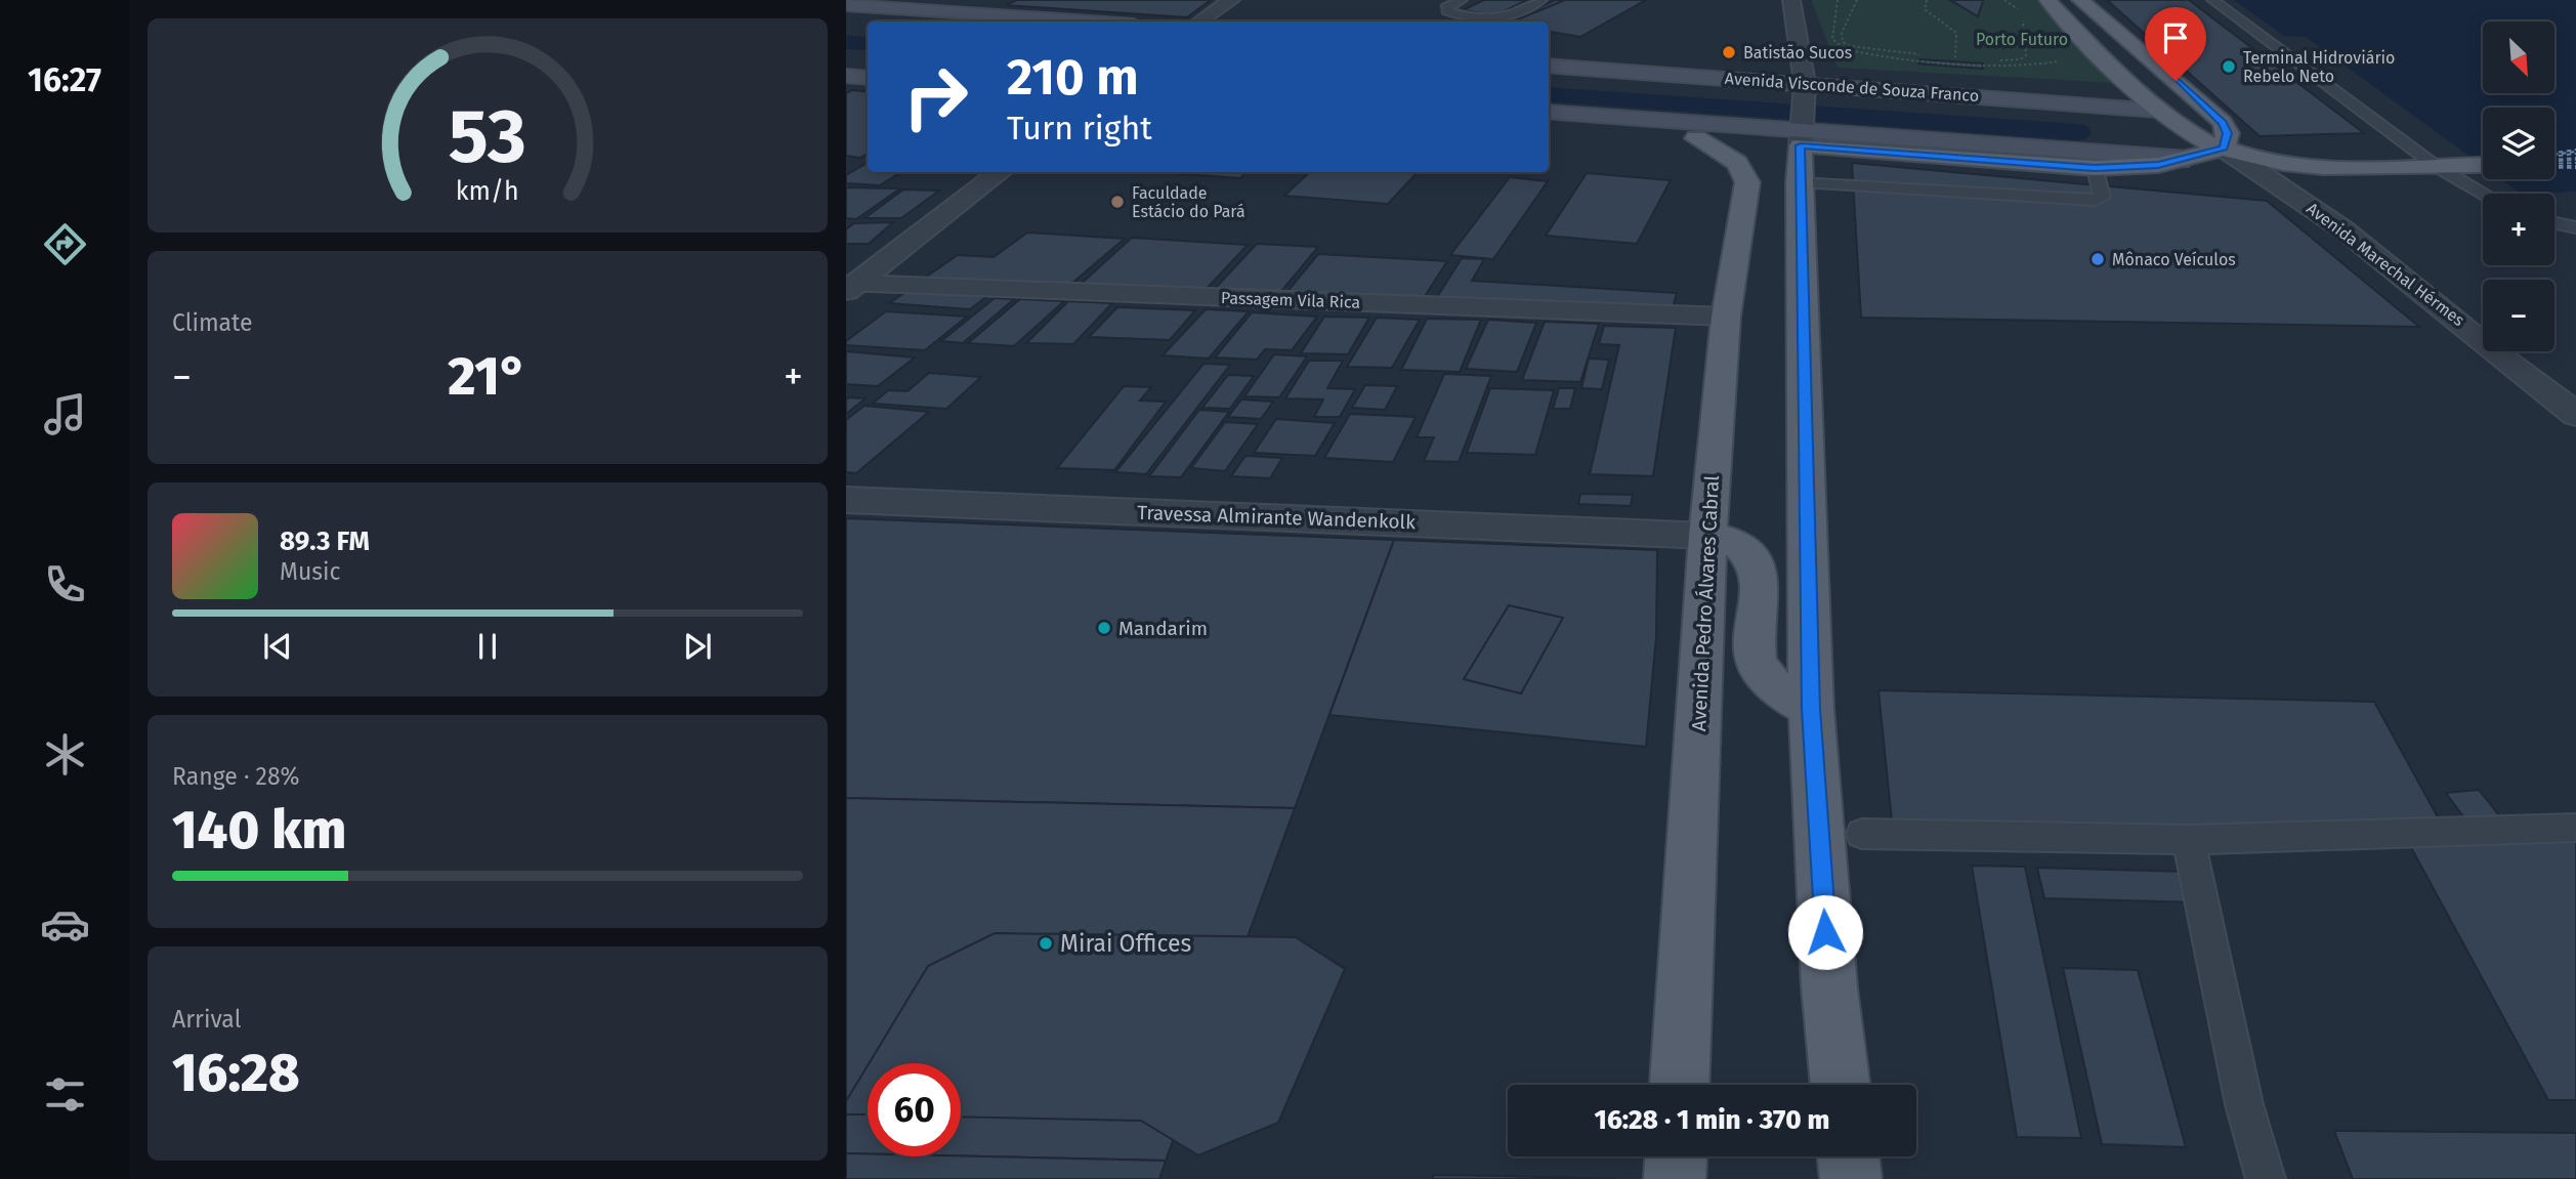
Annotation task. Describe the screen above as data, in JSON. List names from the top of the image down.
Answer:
{
  "streets": {
    "main road": ["Avenida Visconde de Souza Franco", "Avenida Marechal Hérmes", "Avenida Pedro Álvares Cabral"],
    "street": ["Passagem Vila Rica", "Travessa Almirante Wandenkolk"]
  },
  "crossings": [
    ["Avenida Visconde de Souza Franco", "Avenida Marechal Hérmes"],
    ["Avenida Visconde de Souza Franco", "Avenida Pedro Álvares Cabral"],
    ["Passagem Vila Rica", "Avenida Pedro Álvares Cabral"],
    ["Travessa Almirante Wandenkolk", "Avenida Pedro Álvares Cabral"]
  ],
  "parks": ["Porto Futuro"],
  "places": [
    "Batistão Sucos",
    "Terminal Hidroviário Rebelo Neto",
    "Faculdade Estácio do Pará",
    "Mônaco Veículos",
    "Mandarim",
    "Mirai Offices"
  ],
  "north": "bottom right",
  "page": {
    "tabs": "16:27",
    "map_buttons": ["+", "−"],
    "turn": ["210 m", "Turn right"],
    "tile": [
      "Climate",
      ["Range · 28%", "140 km"],
      ["Arrival", "16:28"]
    ],
    "heat": ["−", "21°", "+"],
    "song": ["89.3 FM", "Music"],
    "limit": "60",
    "trip": "16:28 · 1 min · 370 m",
    "gauge": ["53", "km/h"]
  }
}
